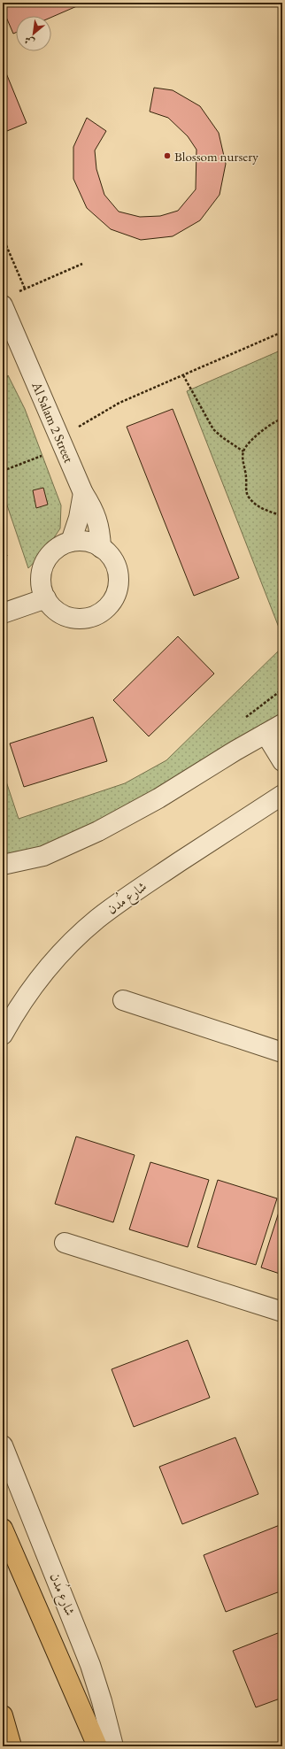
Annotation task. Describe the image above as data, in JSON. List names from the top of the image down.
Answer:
{
  "streets": {
    "street": ["Al Salam 2 Street", "شارع مُدن"]
  },
  "places": ["Blossom nursery"],
  "north": "bottom left"
}
